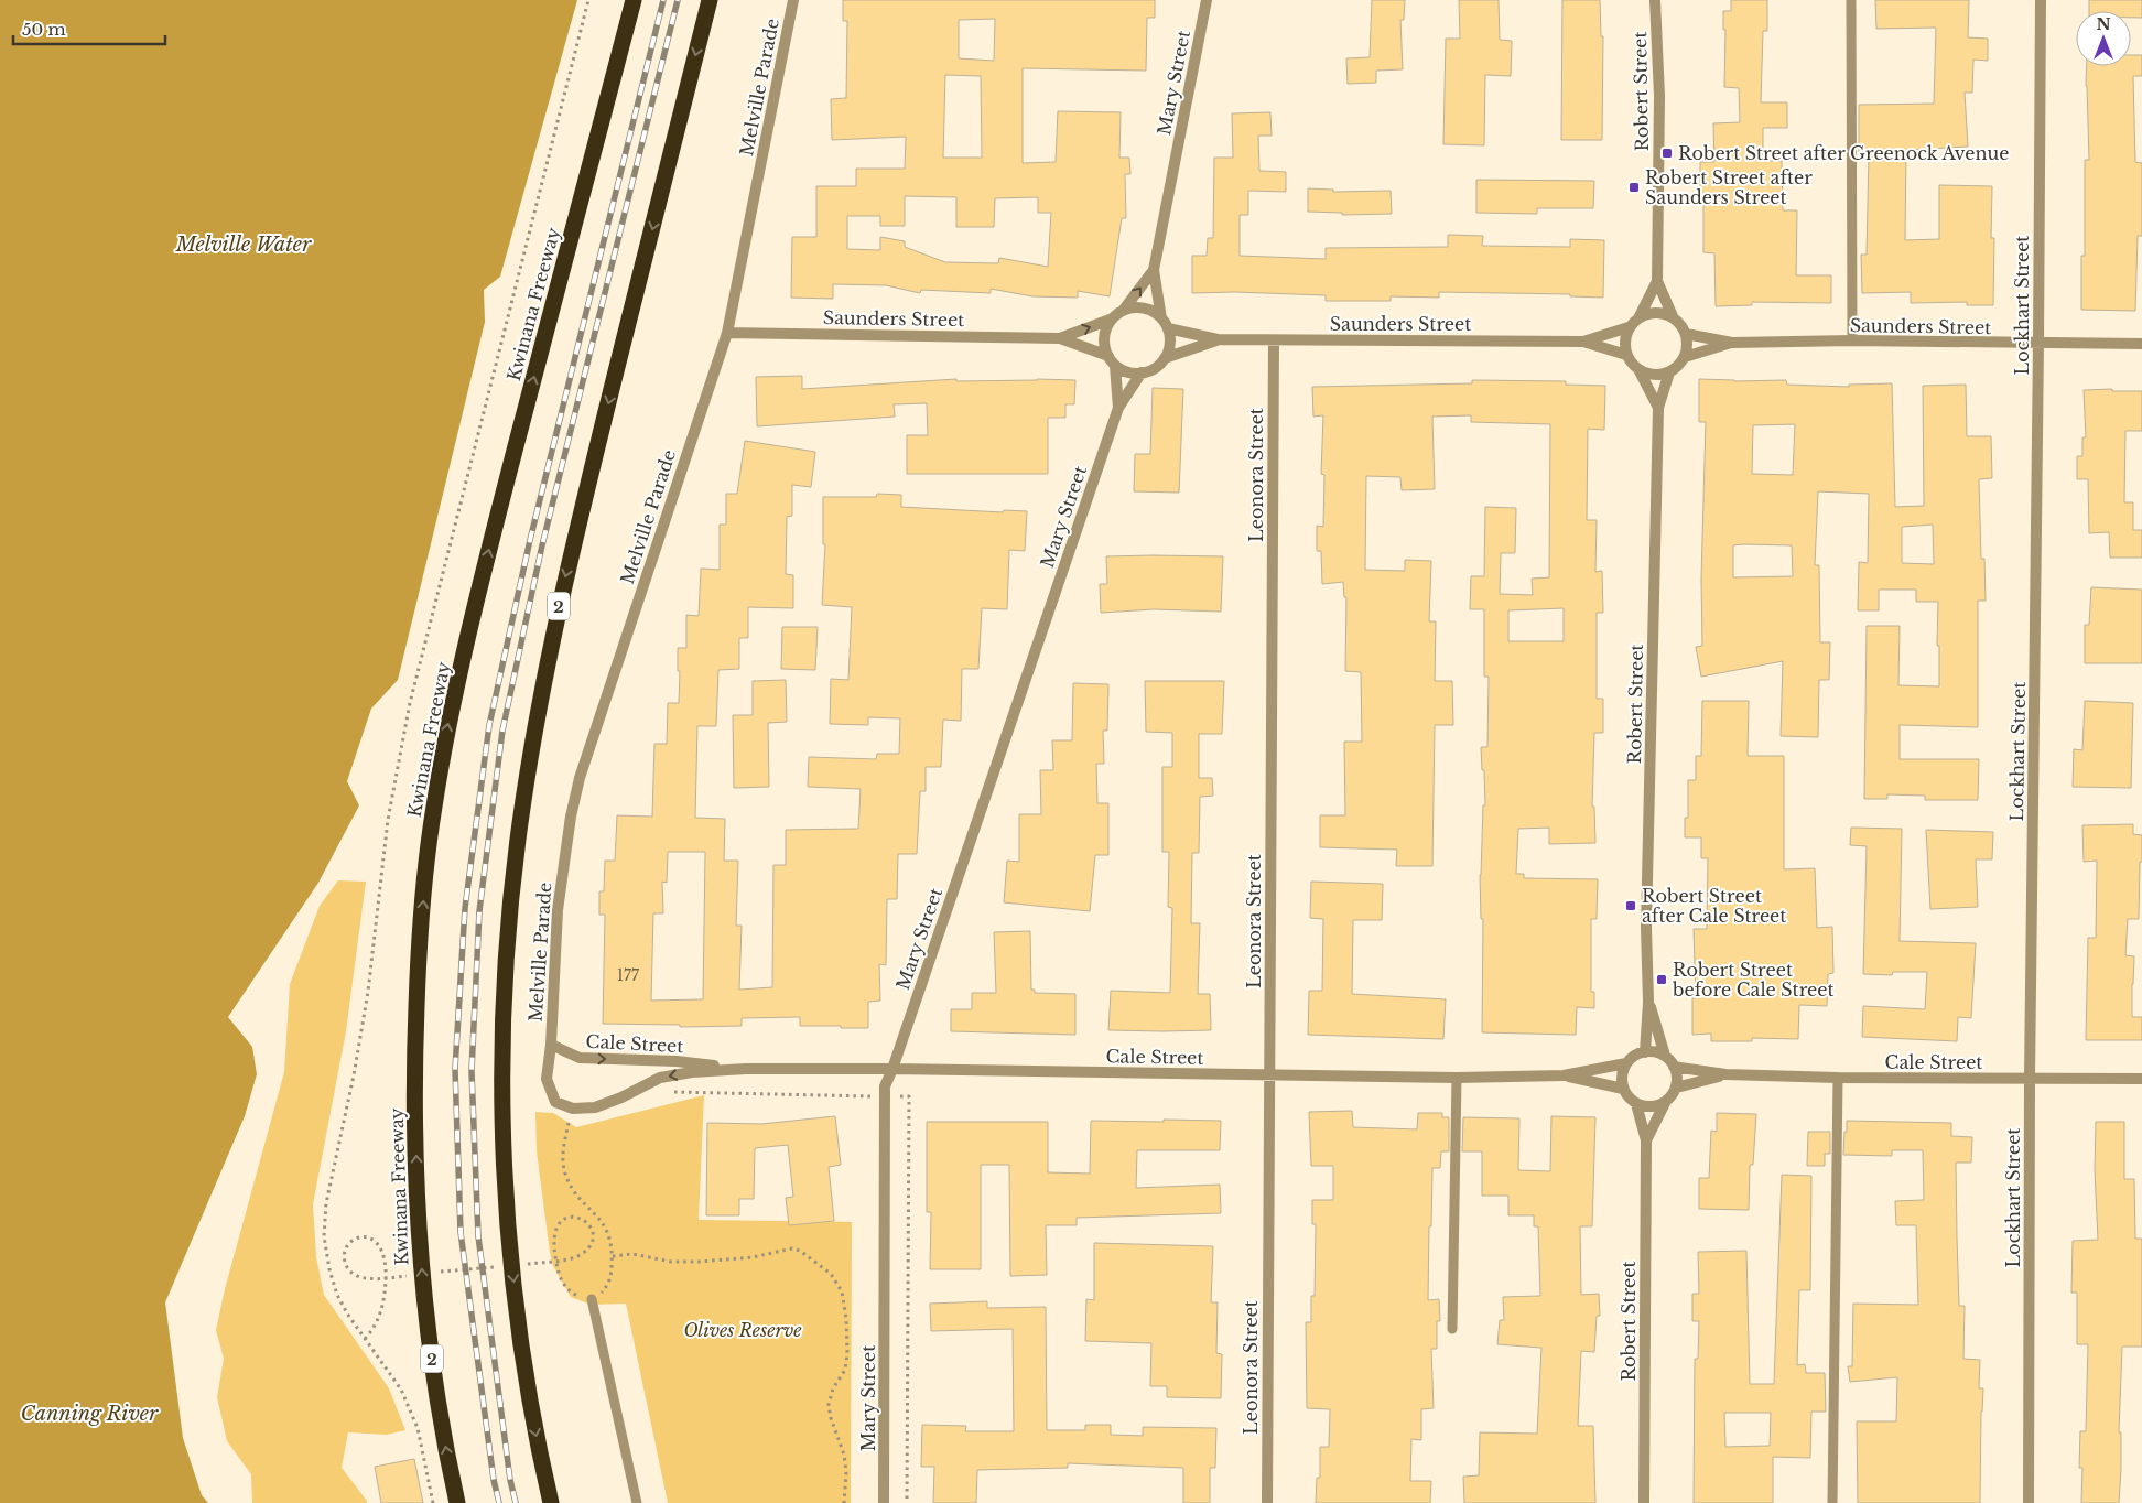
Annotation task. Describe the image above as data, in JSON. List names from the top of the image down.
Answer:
{
  "streets": {
    "highway": ["Kwinana Freeway", "2"],
    "street": [
      "Mary Street",
      "Melville Parade",
      "Robert Street",
      "Lockhart Street",
      "Saunders Street",
      "Leonora Street",
      "Cale Street"
    ]
  },
  "crossings": [
    ["Mary Street", "Saunders Street"],
    ["Mary Street", "Cale Street"],
    ["Melville Parade", "Saunders Street"],
    ["Melville Parade", "Cale Street"],
    ["Robert Street", "Saunders Street"],
    ["Robert Street", "Cale Street"],
    ["Lockhart Street", "Saunders Street"],
    ["Lockhart Street", "Cale Street"],
    ["Saunders Street", "Leonora Street"],
    ["Leonora Street", "Cale Street"]
  ],
  "water": ["Melville Water", "Canning River"],
  "parks": ["Olives Reserve"],
  "places": {
    "transit": [
      "Robert Street after Greenock Avenue",
      "Robert Street after Saunders Street",
      "Robert Street after Cale Street",
      "Robert Street before Cale Street"
    ]
  },
  "house_numbers": ["177"],
  "scale_bar": "50 m",
  "north": "top"
}
